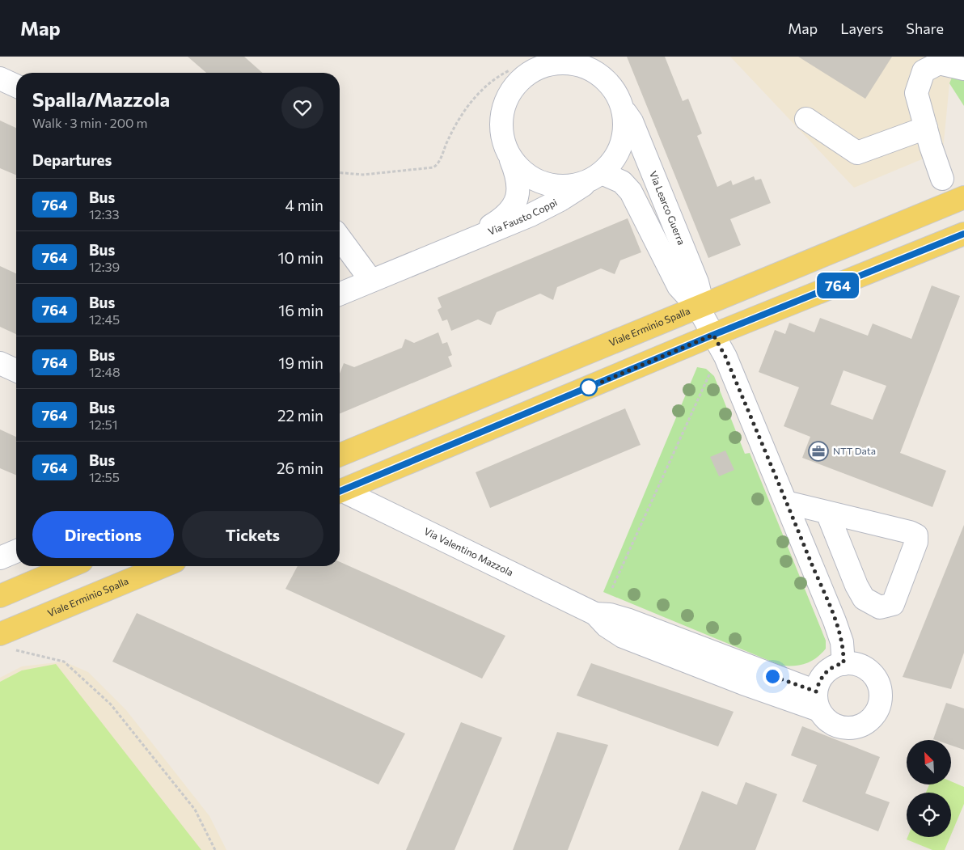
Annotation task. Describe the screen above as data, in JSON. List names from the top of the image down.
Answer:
{
  "streets": {
    "main road": ["Viale Erminio Spalla"],
    "street": ["Via Learco Guerra", "Via Fausto Coppi", "Via Valentino Mazzola"]
  },
  "crossings": [
    ["Via Learco Guerra", "Via Fausto Coppi"],
    ["Via Learco Guerra", "Viale Erminio Spalla"],
    ["Via Learco Guerra", "Via Valentino Mazzola"]
  ],
  "places": {
    "office": ["NTT Data"]
  },
  "lines": ["bus line 764"],
  "north": "top left",
  "page": {
    "header": "Map",
    "nav": ["Map", "Layers", "Share"],
    "on_map": "764",
    "heading": [
      ["Spalla/Mazzola", "Walk · 3 min · 200 m"],
      "Departures"
    ],
    "list": [
      {
        "mark": "764",
        "name": "Bus",
        "note": "12:33",
        "value": "4 min"
      },
      {
        "mark": "764",
        "name": "Bus",
        "note": "12:39",
        "value": "10 min"
      },
      {
        "mark": "764",
        "name": "Bus",
        "note": "12:45",
        "value": "16 min"
      },
      {
        "mark": "764",
        "name": "Bus",
        "note": "12:48",
        "value": "19 min"
      },
      {
        "mark": "764",
        "name": "Bus",
        "note": "12:51",
        "value": "22 min"
      },
      {
        "mark": "764",
        "name": "Bus",
        "note": "12:55",
        "value": "26 min"
      }
    ],
    "buttons": ["Directions", "Tickets"]
  }
}
